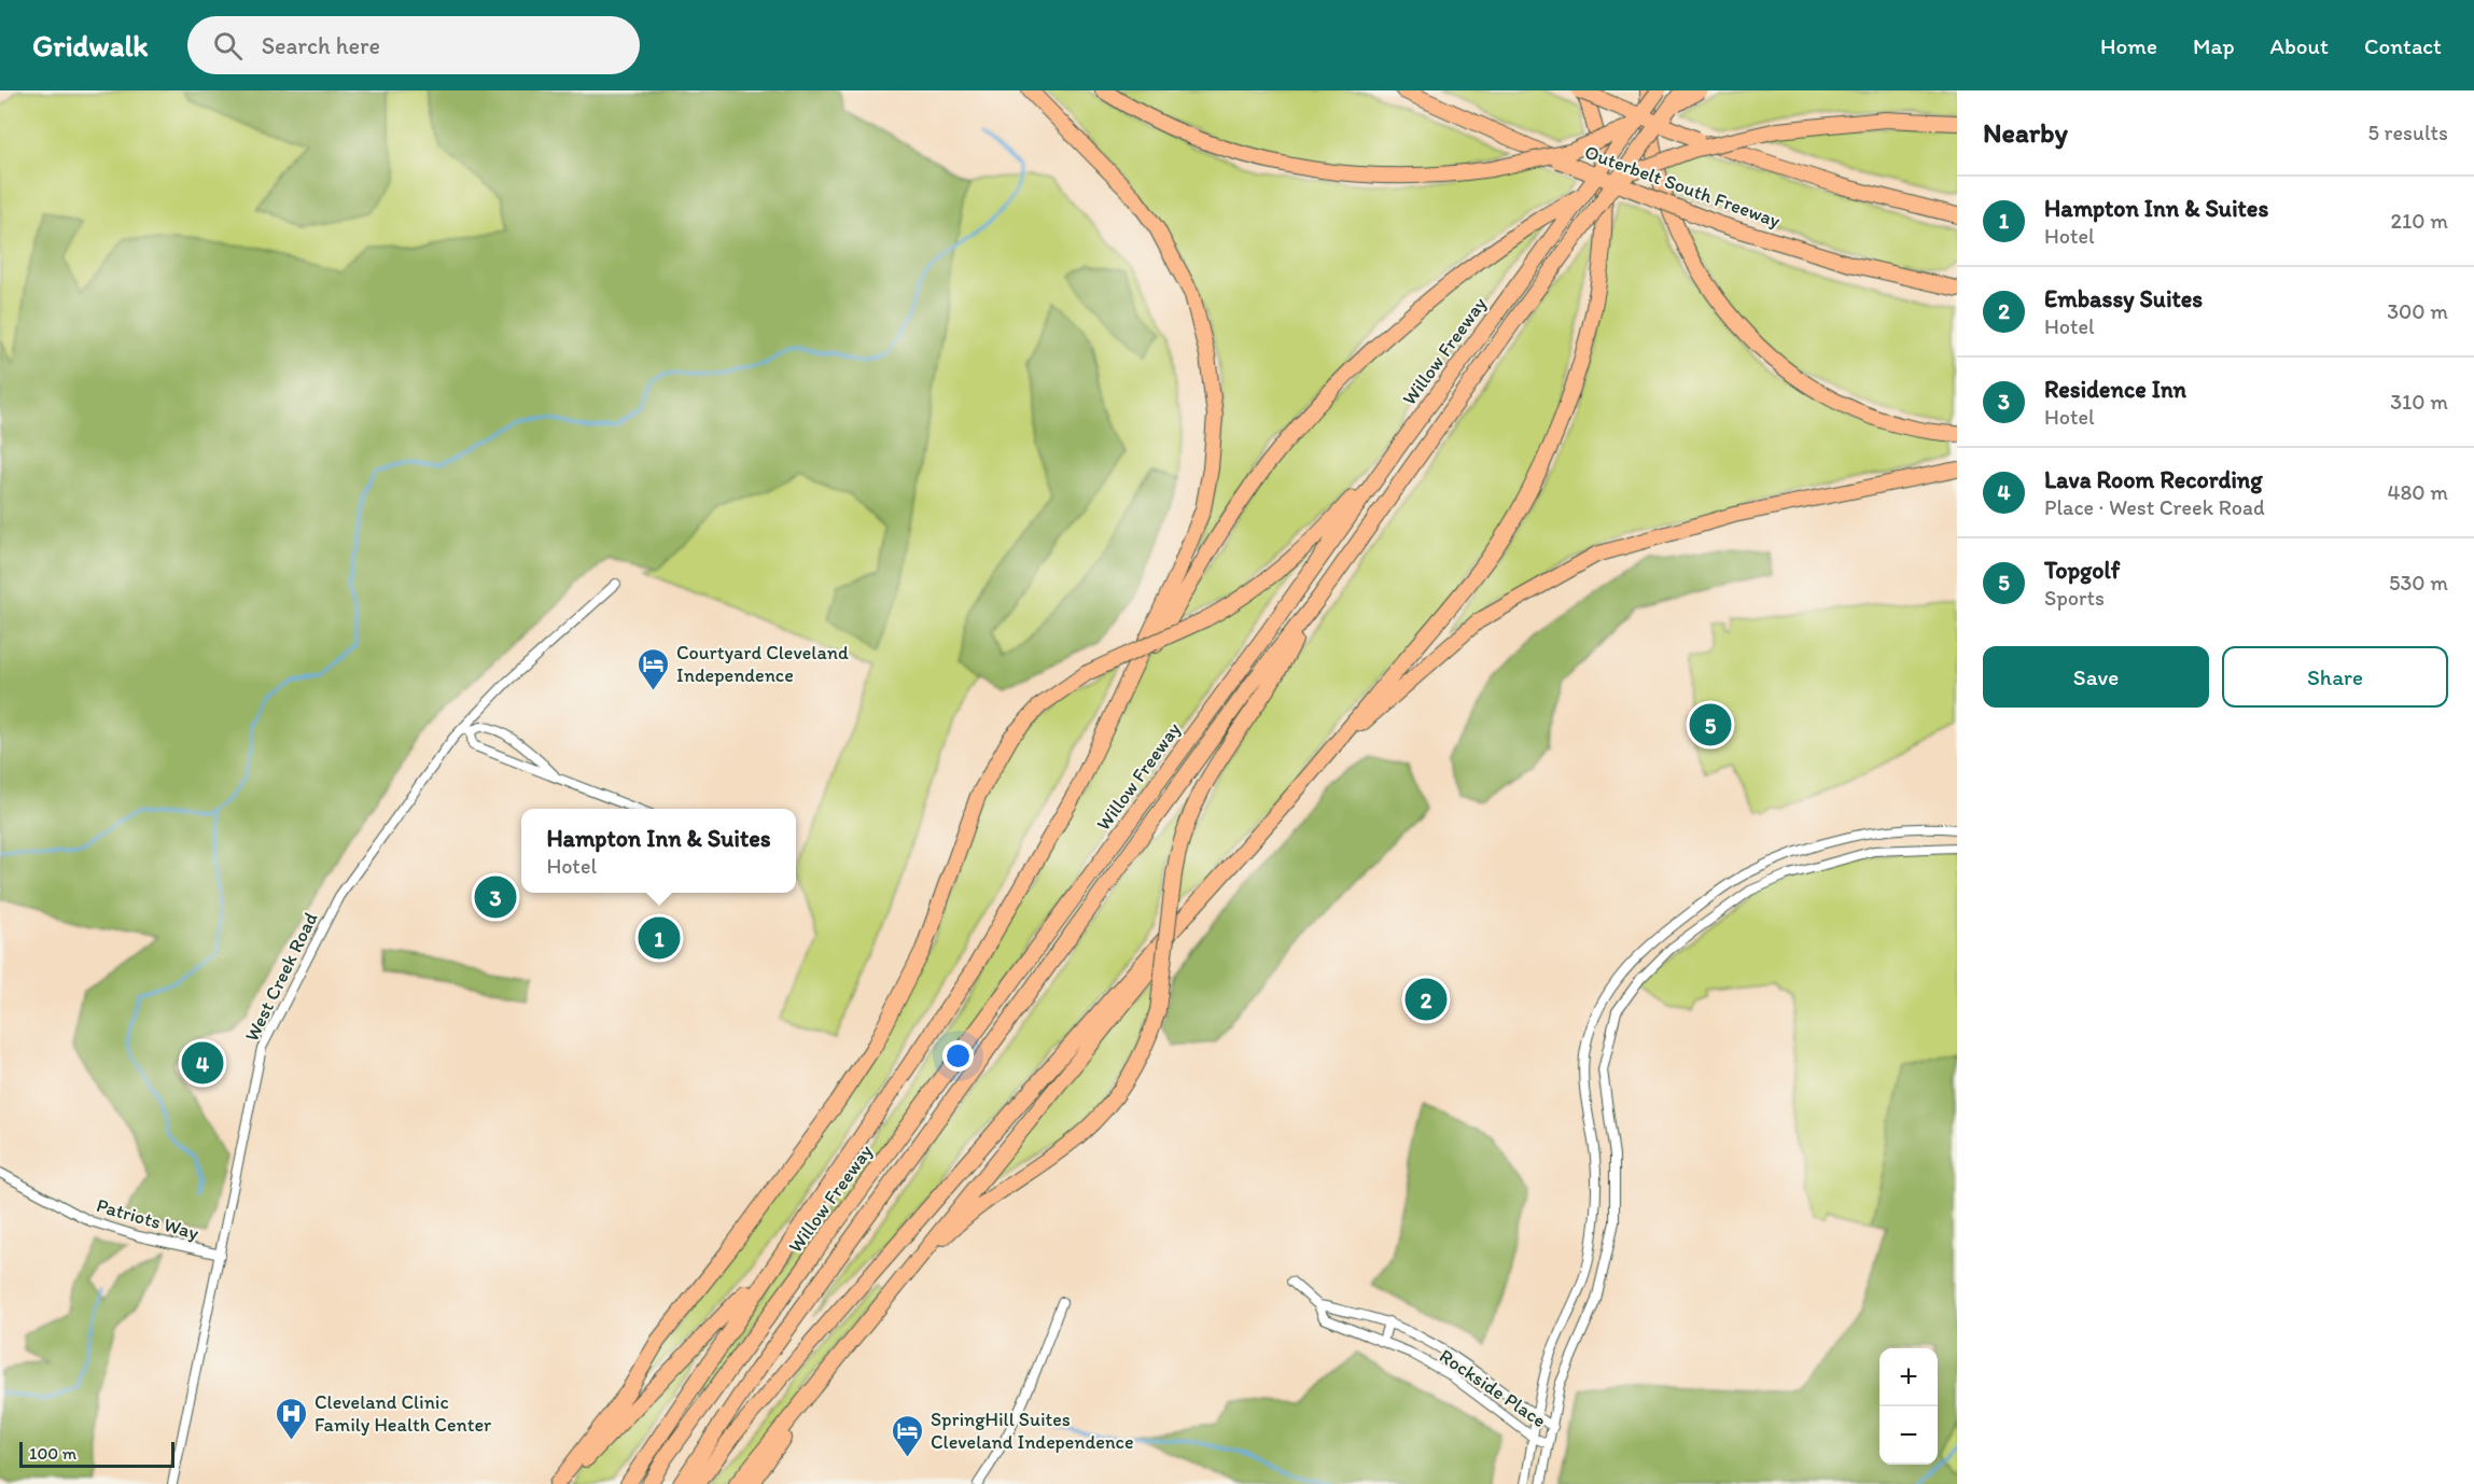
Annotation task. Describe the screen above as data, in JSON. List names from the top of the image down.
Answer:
{
  "streets": {
    "highway": ["Outerbelt South Freeway", "Willow Freeway"],
    "street": ["West Creek Road", "Patriots Way", "Rockside Place"]
  },
  "crossings": [
    ["West Creek Road", "Patriots Way"]
  ],
  "places": {
    "hotel": ["Courtyard Cleveland Independence", "SpringHill Suites Cleveland Independence"],
    "hospital": ["Cleveland Clinic Family Health Center"]
  },
  "scale_bar": "100 m",
  "page": {
    "header": "Gridwalk",
    "search": "Search here",
    "nav": [
      "Home",
      "Map",
      "About",
      "Contact"
    ],
    "heading": ["Nearby", "5 results"],
    "list": [
      {
        "mark": "1",
        "name": "Hampton Inn & Suites",
        "note": "Hotel",
        "value": "210 m"
      },
      {
        "mark": "2",
        "name": "Embassy Suites",
        "note": "Hotel",
        "value": "300 m"
      },
      {
        "mark": "3",
        "name": "Residence Inn",
        "note": "Hotel",
        "value": "310 m"
      },
      {
        "mark": "4",
        "name": "Lava Room Recording",
        "note": "Place · West Creek Road",
        "value": "480 m"
      },
      {
        "mark": "5",
        "name": "Topgolf",
        "note": "Sports",
        "value": "530 m"
      }
    ],
    "buttons": ["Save", "Share"],
    "pins": [
      "5",
      "3",
      "1",
      "2",
      "4"
    ],
    "popup": ["Hampton Inn & Suites", "Hotel"],
    "map_buttons": ["+", "−"],
    "scale": "100 m"
  }
}
